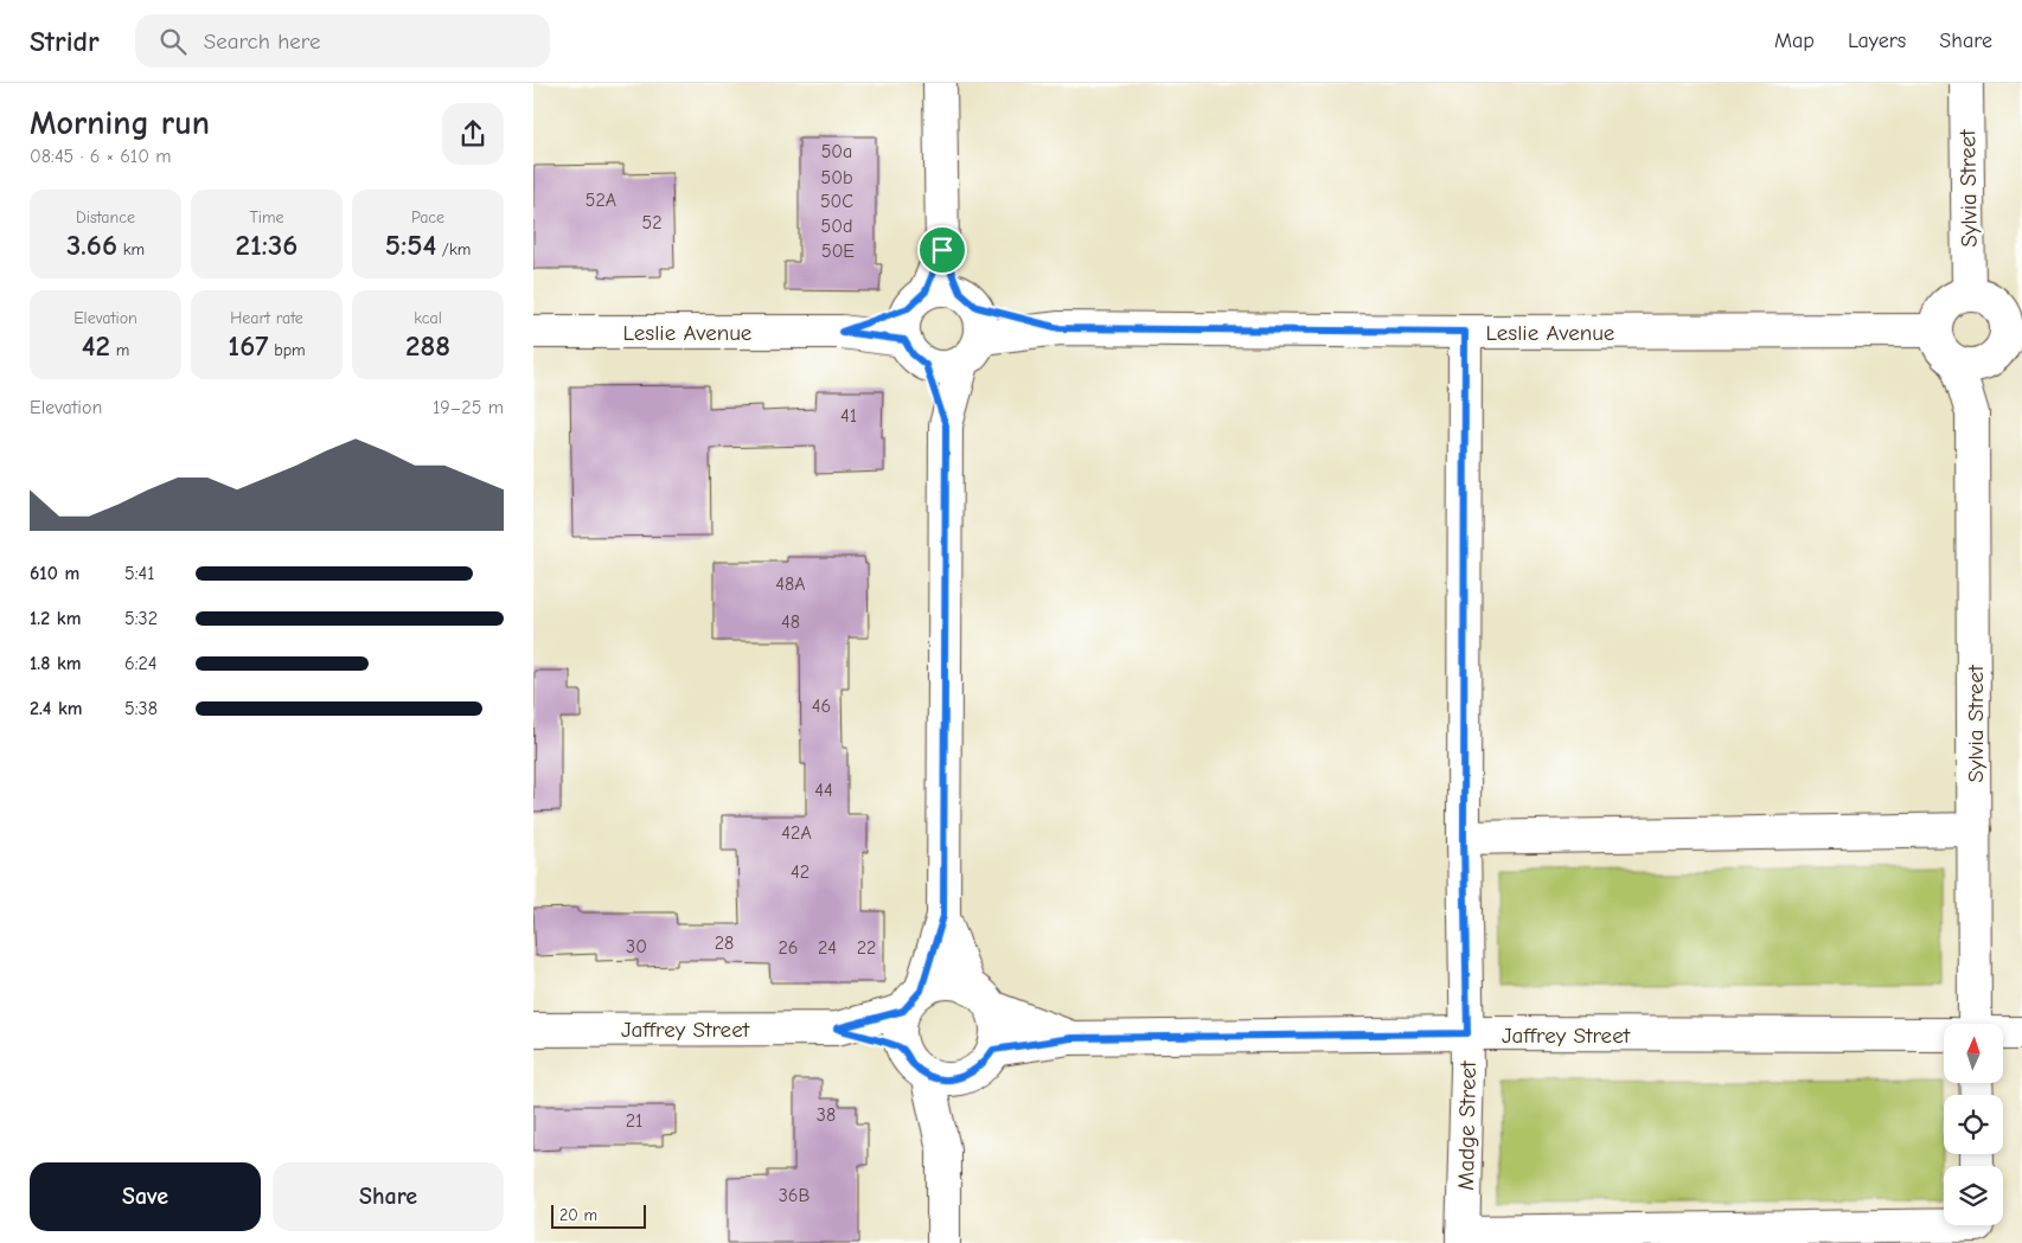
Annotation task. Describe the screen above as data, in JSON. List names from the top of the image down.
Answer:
{
  "streets": {
    "street": [
      "Sylvia Street",
      "Leslie Avenue",
      "Jaffrey Street",
      "Madge Street"
    ]
  },
  "crossings": [
    ["Sylvia Street", "Leslie Avenue"],
    ["Leslie Avenue", "Madge Street"],
    ["Jaffrey Street", "Madge Street"]
  ],
  "house_numbers": [
    "50a",
    "50b",
    "52A",
    "50C",
    "52",
    "50d",
    "50E",
    "41",
    "48A",
    "48",
    "46",
    "44",
    "42A",
    "42",
    "28",
    "30",
    "26",
    "24",
    "22",
    "38",
    "21",
    "36B"
  ],
  "scale_bar": "20 m",
  "north": "top",
  "page": {
    "header": "Stridr",
    "search": "Search here",
    "nav": ["Map", "Layers", "Share"],
    "heading": ["Morning run", "08:45 · 6 × 610 m"],
    "stats": [
      ["Distance", "3.66 km"],
      ["Time", "21:36"],
      ["Pace", "5:54 /km"],
      ["Elevation", "42 m"],
      ["Heart rate", "167 bpm"],
      ["kcal", "288"]
    ],
    "chart": ["Elevation", "19–25 m"],
    "list": [
      {
        "name": "610 m",
        "note": "5:41"
      },
      {
        "name": "1.2 km",
        "note": "5:32"
      },
      {
        "name": "1.8 km",
        "note": "6:24"
      },
      {
        "name": "2.4 km",
        "note": "5:38"
      }
    ],
    "buttons": ["Save", "Share"],
    "scale": "20 m"
  }
}
